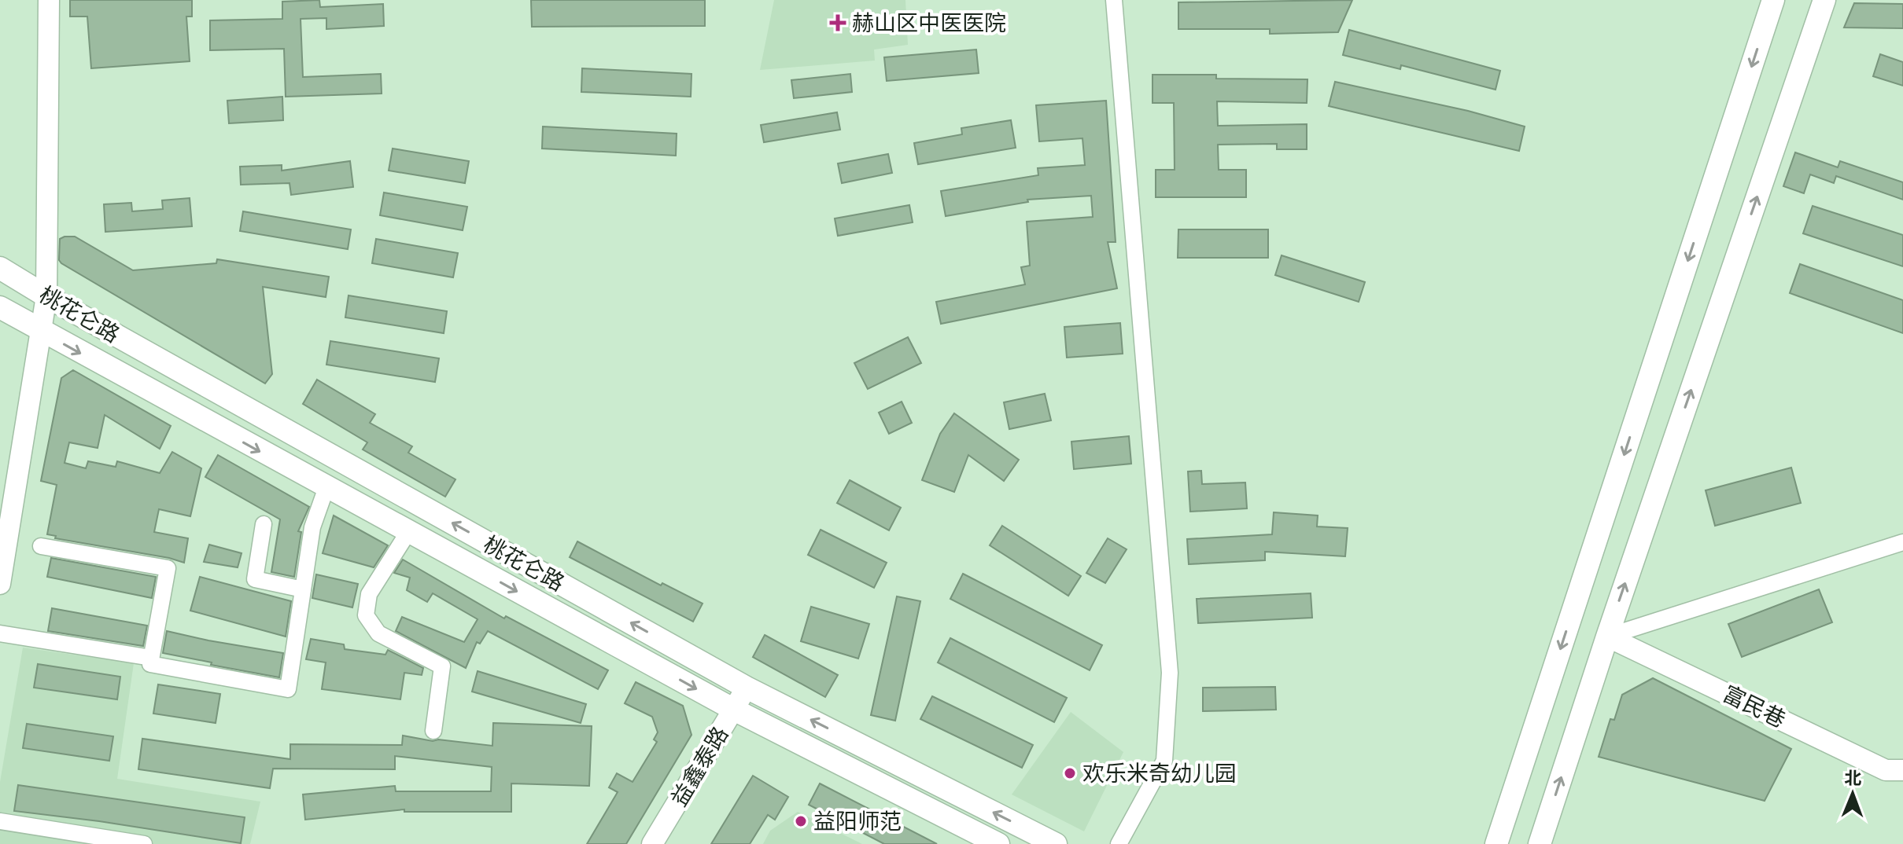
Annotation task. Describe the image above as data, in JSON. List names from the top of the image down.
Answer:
{
  "streets": {
    "main road": ["桃花仑路"],
    "street": ["富民巷", "益鑫泰路"]
  },
  "crossings": [
    ["桃花仑路", "益鑫泰路"]
  ],
  "places": {
    "health": ["赫山区中医医院"],
    "other": ["欢乐米奇幼儿园", "益阳师范"]
  },
  "north": "top"
}
